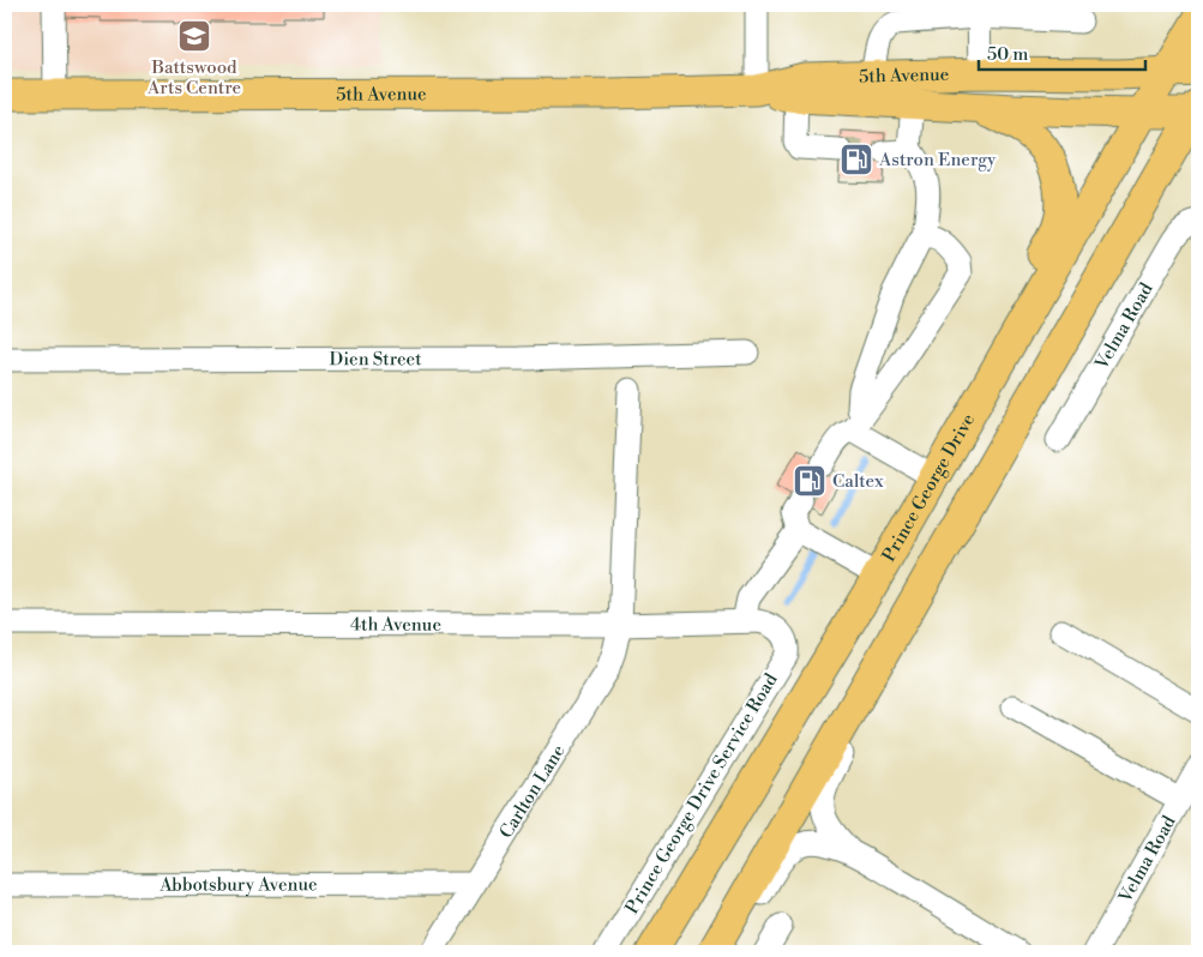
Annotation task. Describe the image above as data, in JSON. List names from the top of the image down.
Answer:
{
  "streets": {
    "main road": ["5th Avenue", "Prince George Drive"],
    "street": [
      "Velma Road",
      "Dien Street",
      "4th Avenue",
      "Carlton Lane",
      "Prince George Drive Service Road",
      "Abbotsbury Avenue"
    ]
  },
  "crossings": [
    ["5th Avenue", "Prince George Drive"],
    ["4th Avenue", "Carlton Lane"],
    ["4th Avenue", "Prince George Drive Service Road"],
    ["Carlton Lane", "Abbotsbury Avenue"]
  ],
  "places": {
    "school or university": ["Battswood Arts Centre"],
    "fuel station": ["Astron Energy", "Caltex"]
  },
  "scale_bar": "50 m"
}
